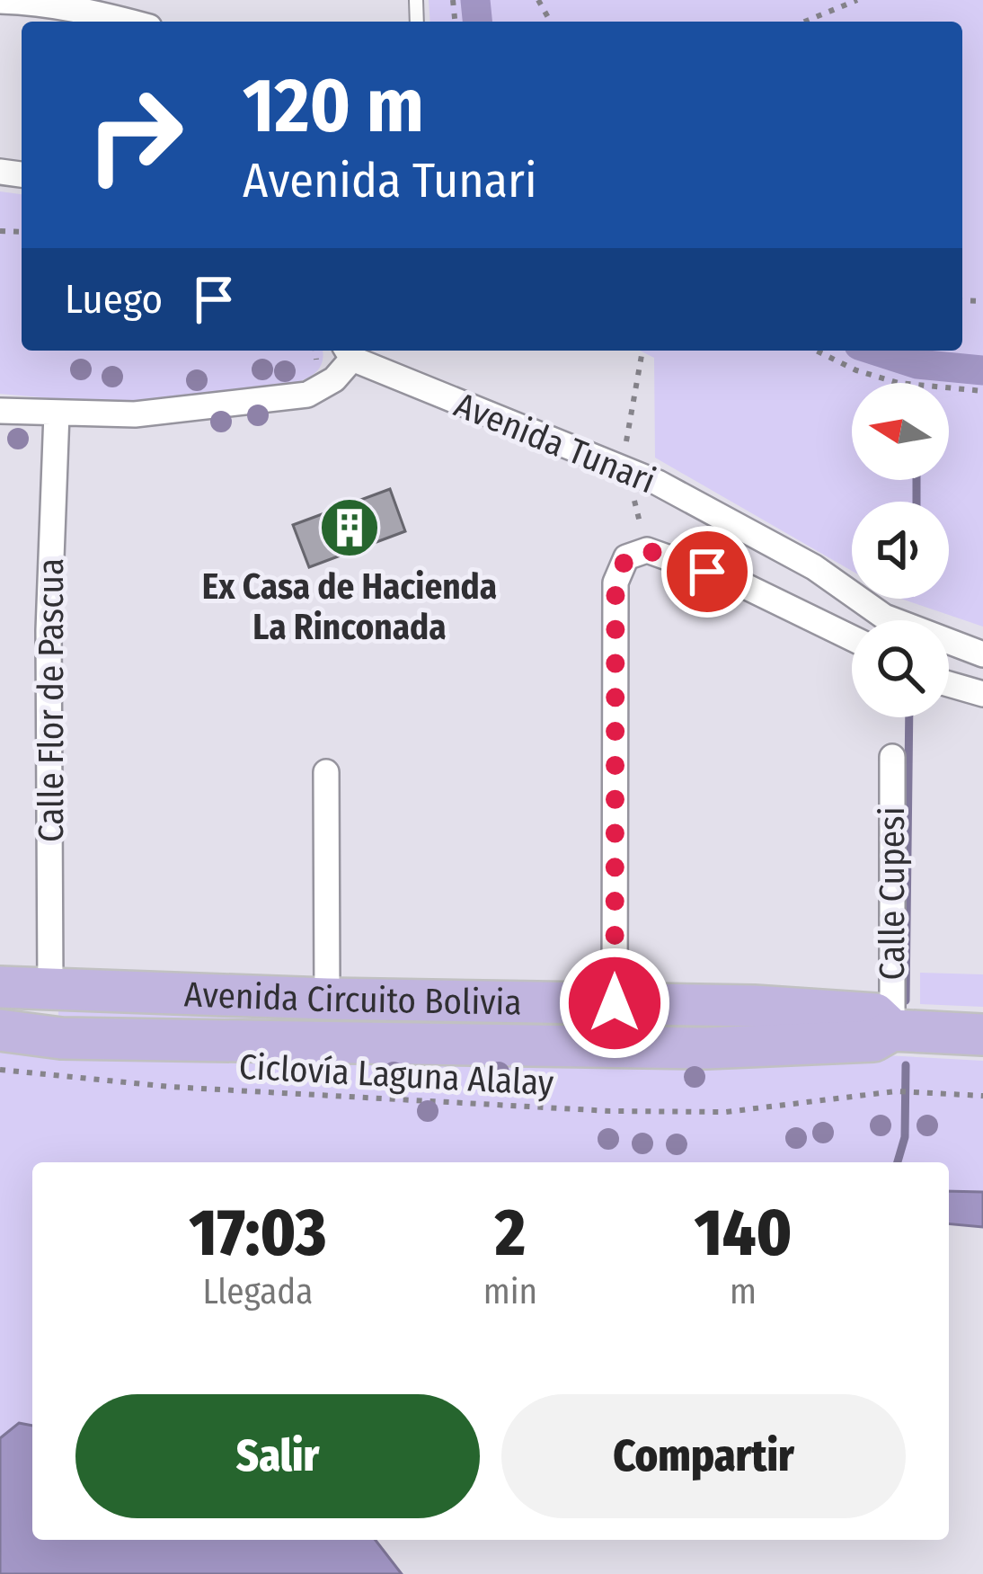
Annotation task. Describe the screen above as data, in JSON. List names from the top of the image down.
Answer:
{
  "streets": {
    "main road": ["Avenida Circuito Bolivia"],
    "street": ["Avenida Tunari", "Calle Flor de Pascua", "Calle Cupesi"],
    "path": ["Ciclovía Laguna Alalay"]
  },
  "crossings": [
    ["Avenida Tunari", "Calle Flor de Pascua"],
    ["Avenida Tunari", "Avenida Circuito Bolivia"],
    ["Calle Flor de Pascua", "Avenida Circuito Bolivia"],
    ["Calle Cupesi", "Avenida Circuito Bolivia"]
  ],
  "places": {
    "building": ["Ex Casa de Hacienda La Rinconada"]
  },
  "north": "left",
  "page": {
    "turn": ["120 m", "Avenida Tunari"],
    "then": "Luego",
    "eta": [
      "17:03",
      "Llegada",
      "2",
      "min",
      "140",
      "m"
    ],
    "buttons": ["Salir", "Compartir"]
  }
}
